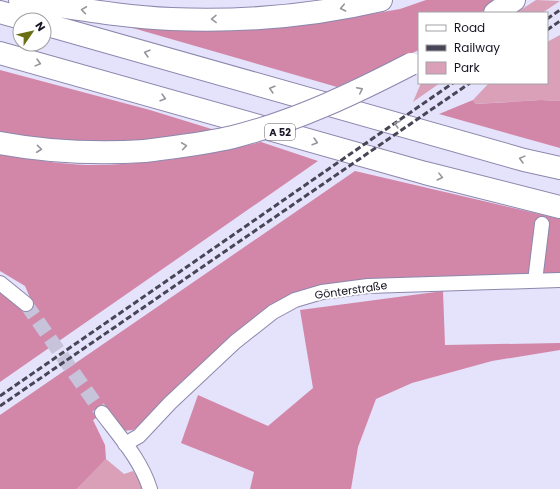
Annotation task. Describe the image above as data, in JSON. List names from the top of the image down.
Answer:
{
  "streets": {
    "highway": ["A 52"],
    "street": ["Gönterstraße"]
  },
  "legend": ["Road", "Railway", "Park"],
  "north": "top right"
}
